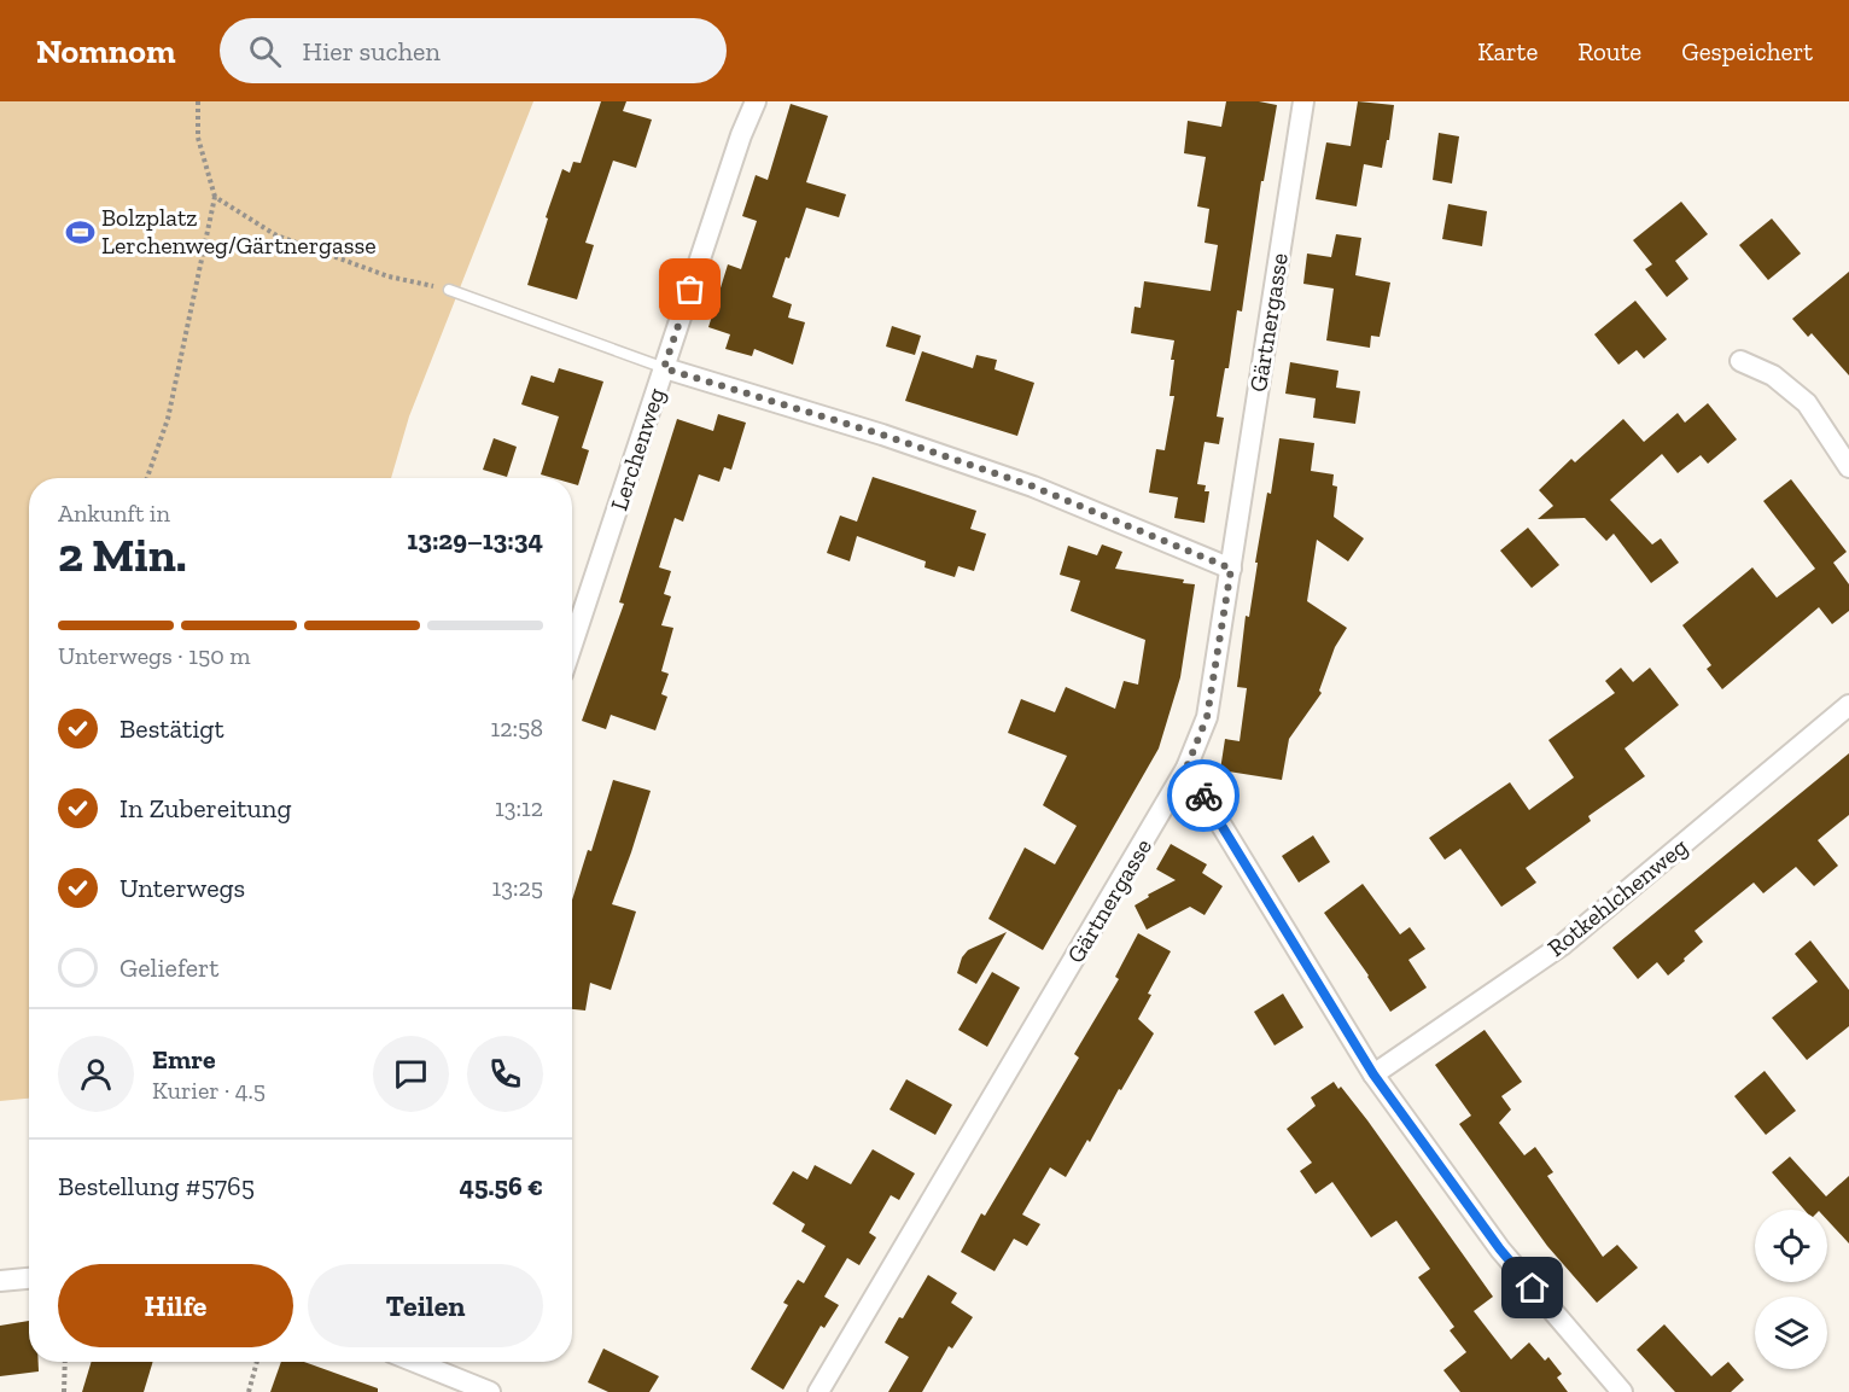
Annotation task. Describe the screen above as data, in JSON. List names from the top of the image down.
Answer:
{
  "streets": {
    "street": ["Gärtnergasse", "Lerchenweg", "Rotkehlchenweg"]
  },
  "places": {
    "sports": ["Bolzplatz Lerchenweg/Gärtnergasse"]
  },
  "page": {
    "header": "Nomnom",
    "search": "Hier suchen",
    "nav": ["Karte", "Route", "Gespeichert"],
    "heading": ["2 Min.", "Ankunft in", "13:29–13:34"],
    "panel": [
      "Emre",
      "Kurier · 4.5",
      "Bestellung #5765",
      "45.56 €"
    ],
    "bar": "Unterwegs · 150 m",
    "list": [
      ["Bestätigt", "12:58"],
      ["In Zubereitung", "13:12"],
      ["Unterwegs", "13:25"],
      "Geliefert"
    ],
    "buttons": ["Hilfe", "Teilen"]
  }
}
